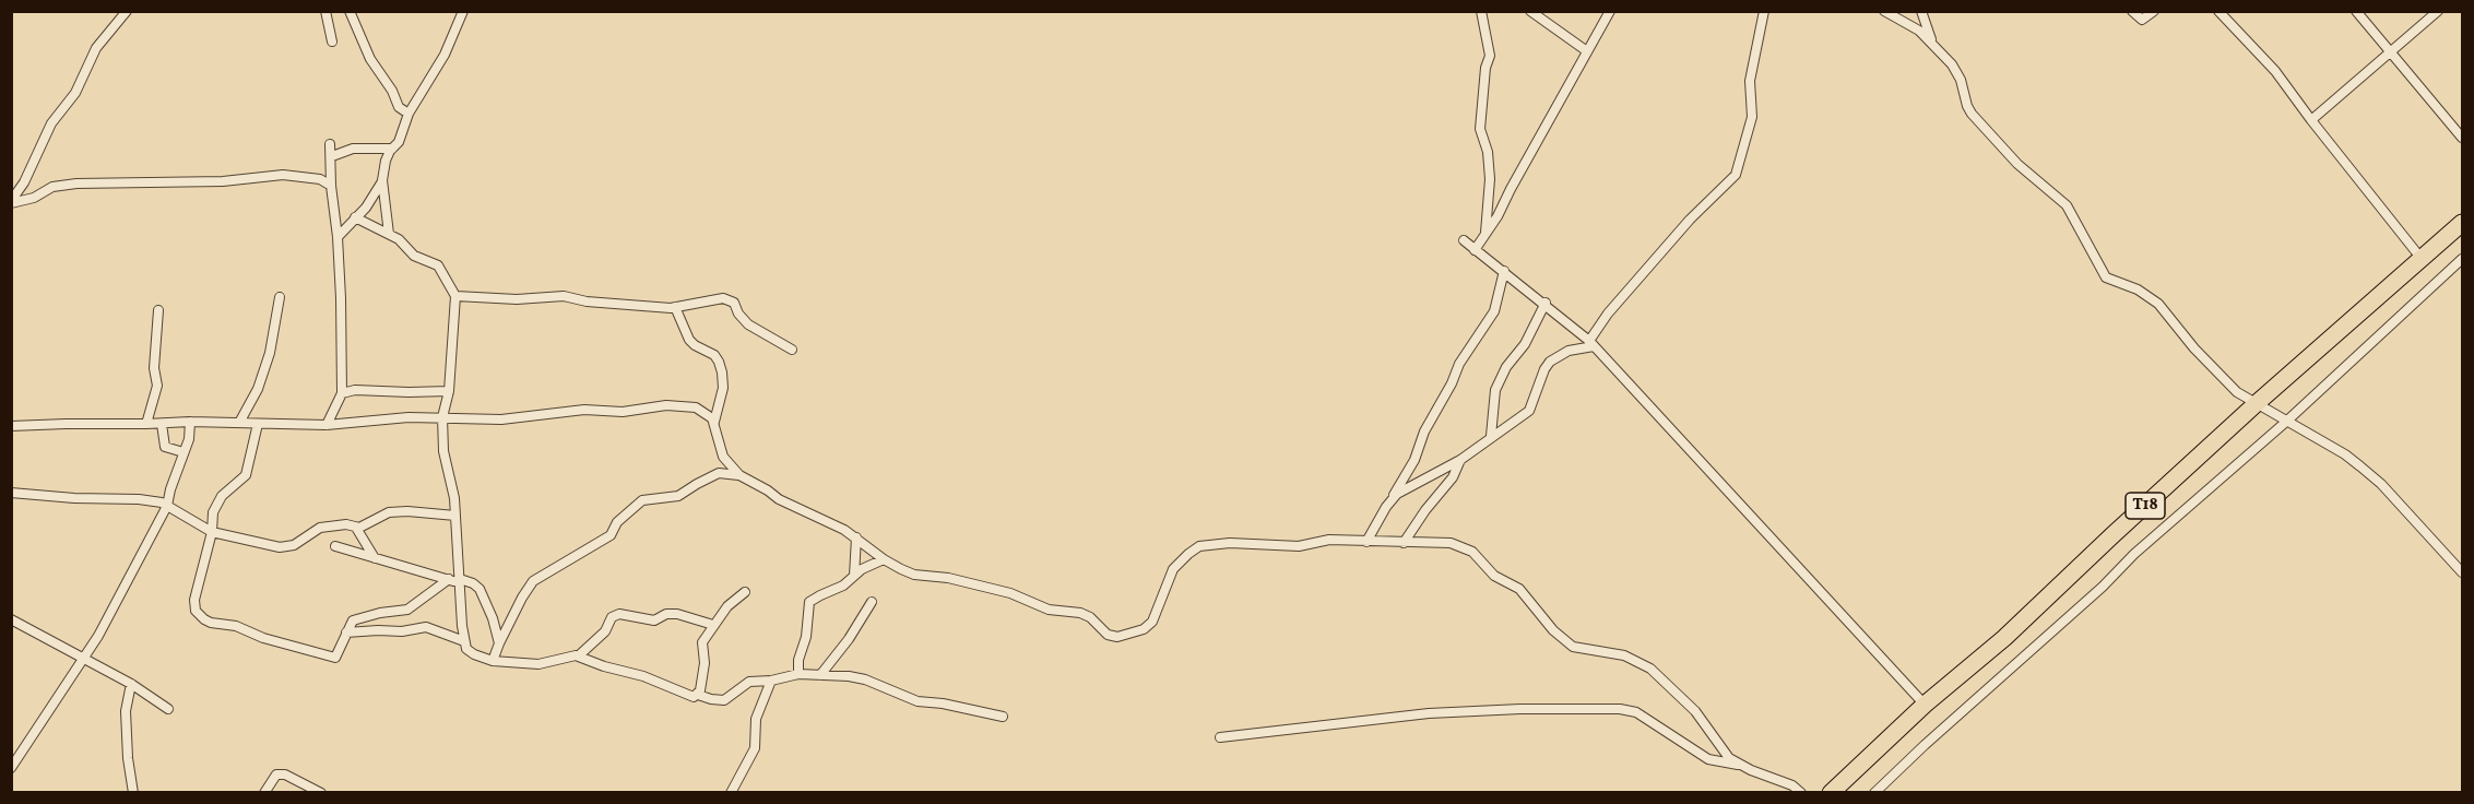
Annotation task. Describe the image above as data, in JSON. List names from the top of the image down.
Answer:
{
  "streets": {
    "highway": ["T18"]
  }
}
